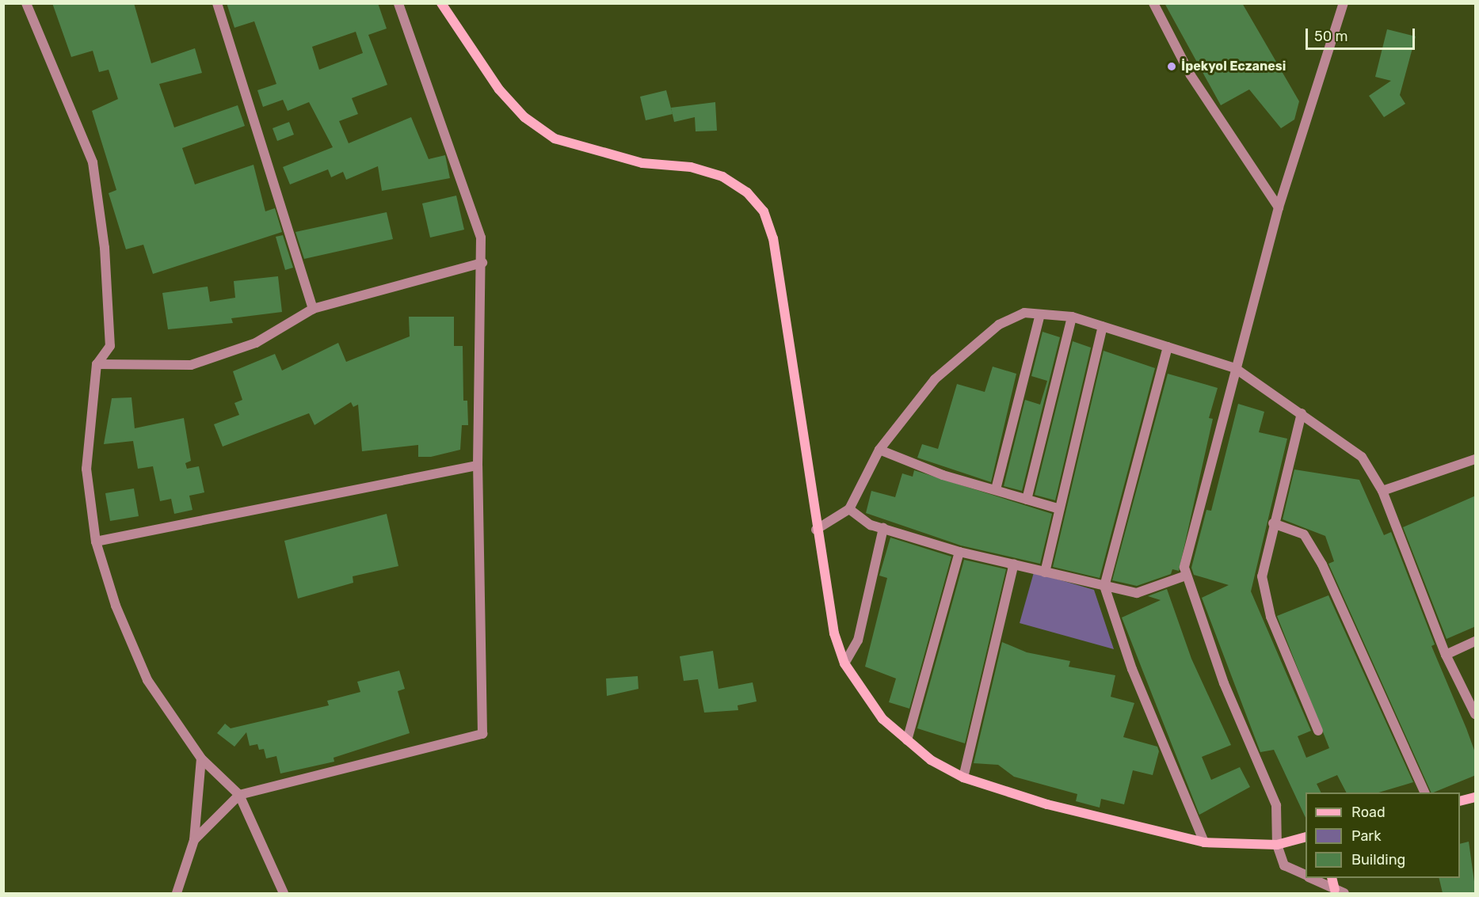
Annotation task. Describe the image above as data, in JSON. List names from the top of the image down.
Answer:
{
  "places": ["İpekyol Eczanesi"],
  "legend": ["Road", "Park", "Building"],
  "scale_bar": "50 m"
}
